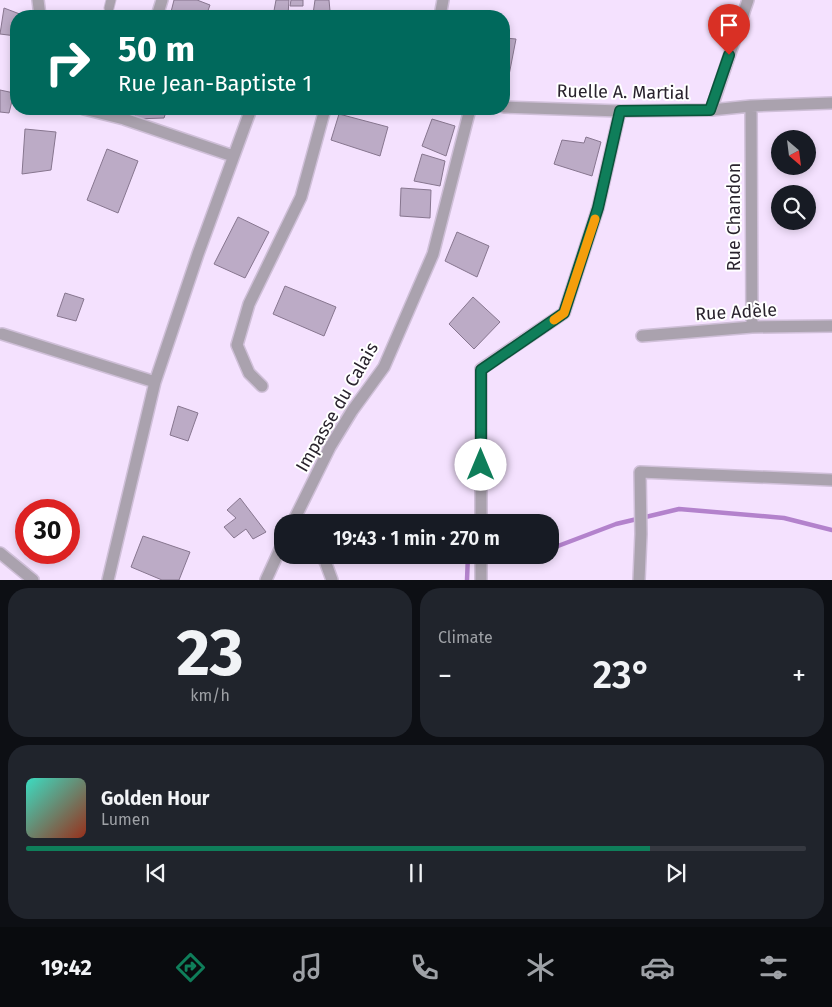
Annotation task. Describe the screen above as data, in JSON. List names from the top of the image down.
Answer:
{
  "streets": {
    "street": [
      "Ruelle A. Martial",
      "Rue Chandon",
      "Rue Adèle",
      "Impasse du Calais"
    ]
  },
  "crossings": [
    ["Ruelle A. Martial", "Rue Chandon"],
    ["Rue Chandon", "Rue Adèle"]
  ],
  "north": "bottom right",
  "page": {
    "turn": ["50 m", "Rue Jean-Baptiste 1"],
    "limit": "30",
    "trip": "19:43 · 1 min · 270 m",
    "tile": [
      ["23", "km/h"],
      "Climate"
    ],
    "heat": ["−", "23°", "+"],
    "song": ["Golden Hour", "Lumen"],
    "tabs": "19:42"
  }
}
